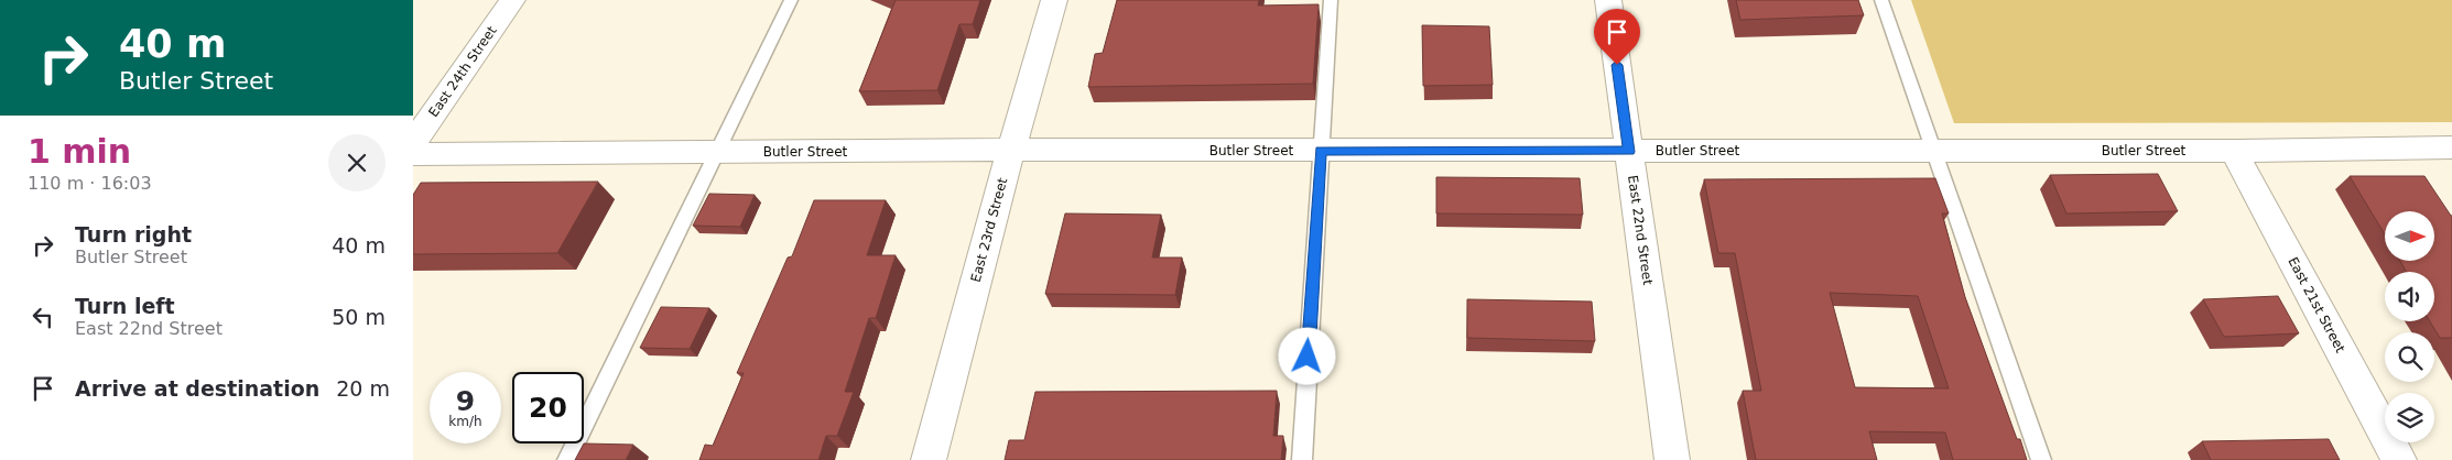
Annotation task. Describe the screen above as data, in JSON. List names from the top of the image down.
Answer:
{
  "streets": {
    "street": [
      "East 24th Street",
      "Butler Street",
      "East 23rd Street",
      "East 22nd Street",
      "East 21st Street"
    ]
  },
  "crossings": [
    ["Butler Street", "East 23rd Street"],
    ["Butler Street", "East 22nd Street"],
    ["Butler Street", "East 21st Street"]
  ],
  "north": "right",
  "page": {
    "turn": ["40 m", "Butler Street"],
    "heading": ["1 min", "110 m · 16:03"],
    "list": [
      {
        "name": "Turn right",
        "note": "Butler Street",
        "value": "40 m"
      },
      {
        "name": "Turn left",
        "note": "East 22nd Street",
        "value": "50 m"
      },
      {
        "name": "Arrive at destination",
        "value": "20 m"
      }
    ],
    "speed": "9 km/h",
    "limit": "20"
  }
}
